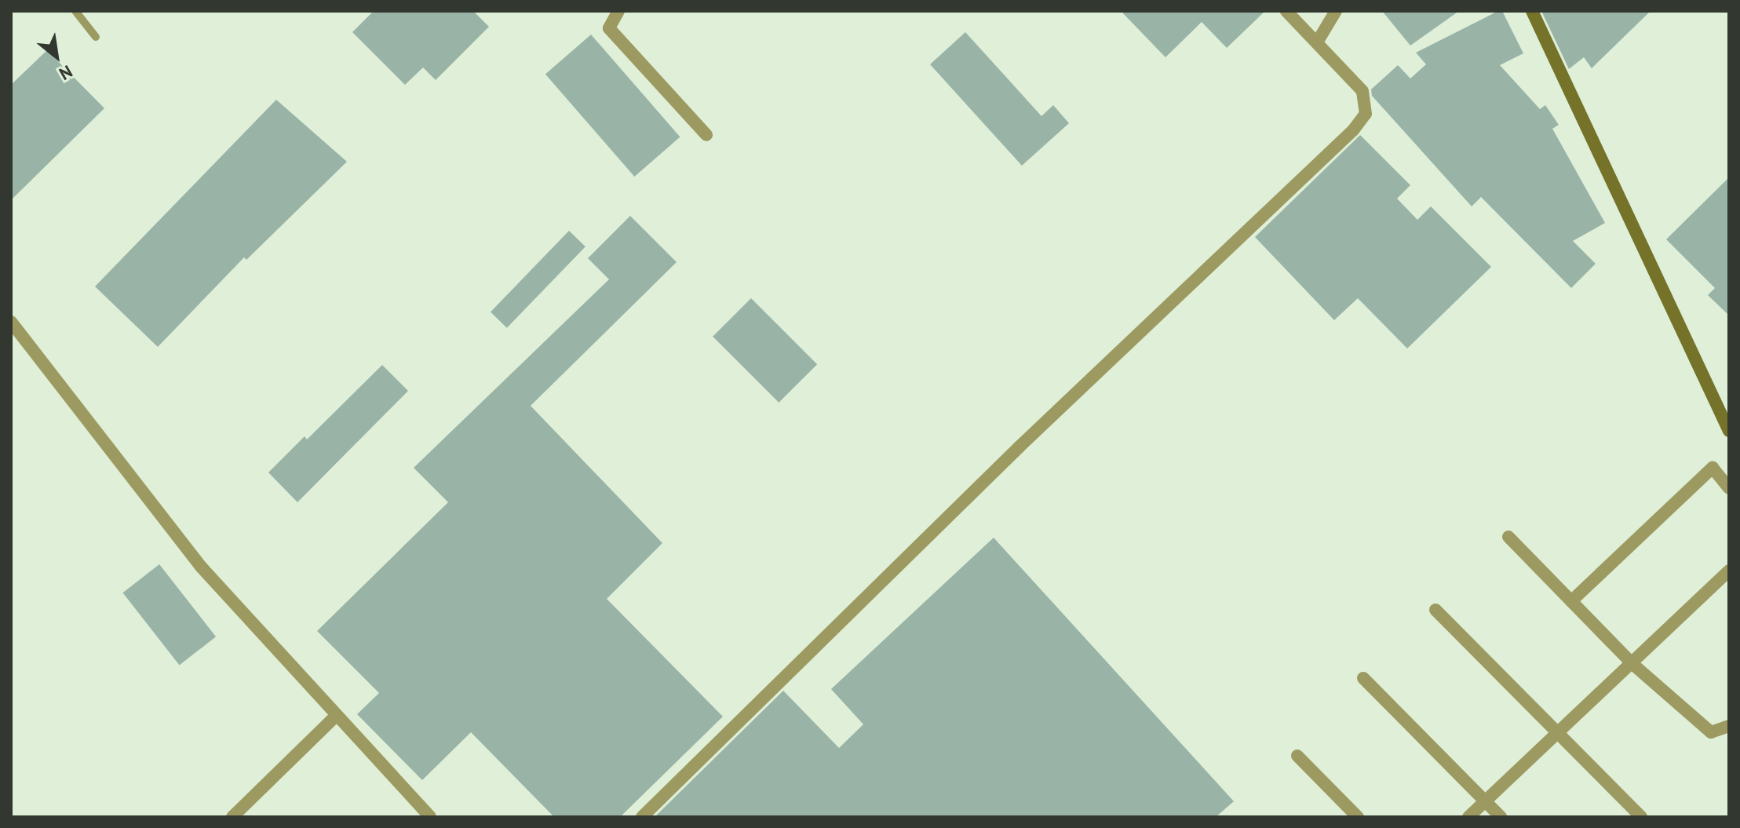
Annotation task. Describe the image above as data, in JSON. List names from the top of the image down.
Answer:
{
  "north": "bottom right"
}
